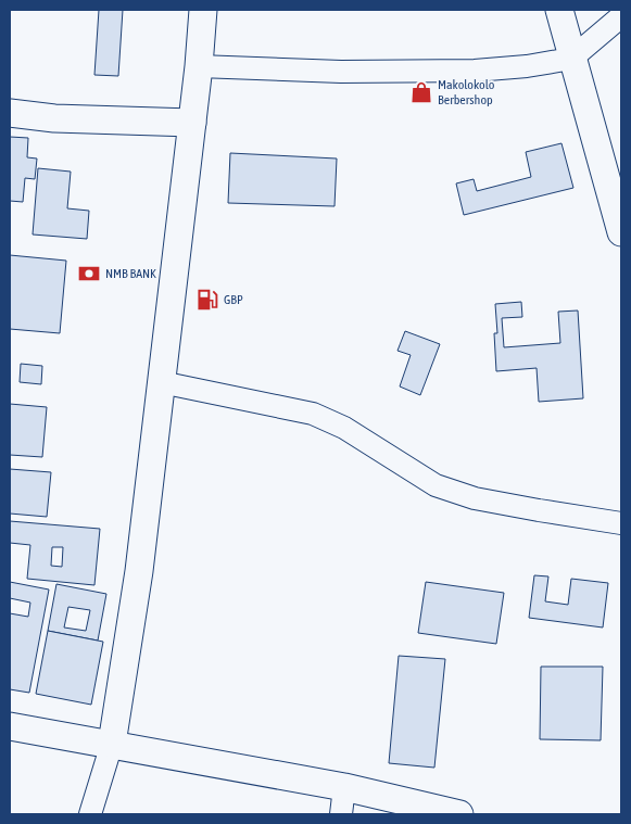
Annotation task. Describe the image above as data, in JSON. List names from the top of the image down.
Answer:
{
  "places": {
    "shop": ["Makolokolo Berbershop"],
    "bank": ["NMB BANK"],
    "fuel station": ["GBP"]
  }
}
